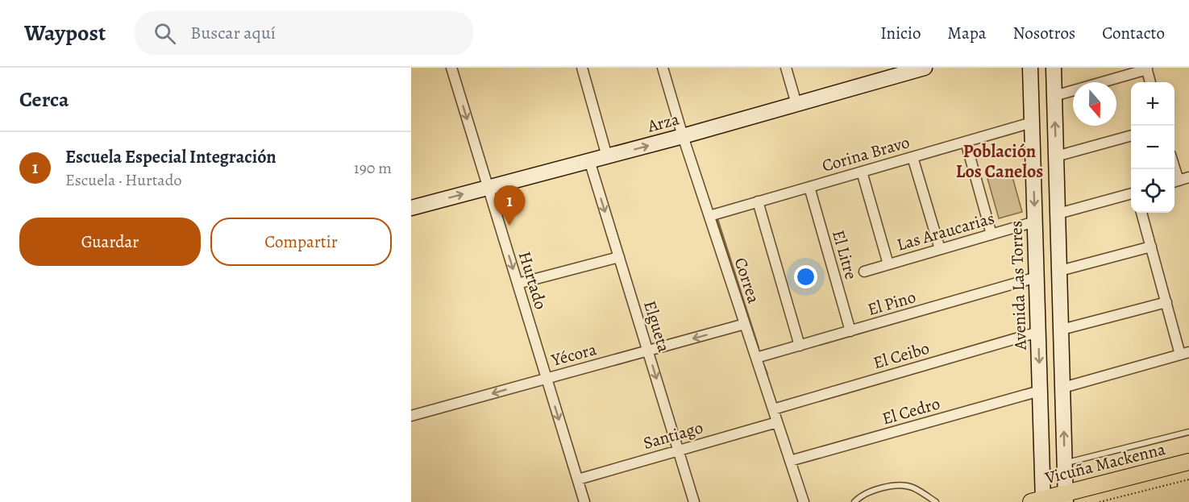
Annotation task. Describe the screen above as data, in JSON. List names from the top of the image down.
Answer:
{
  "streets": {
    "main road": ["Arza", "Avenida Las Torres", "Vicuña Mackenna"],
    "street": [
      "Corina Bravo",
      "Las Araucarias",
      "El Litre",
      "Hurtado",
      "Correa",
      "El Pino",
      "Elgueta",
      "Yécora",
      "El Ceibo",
      "El Cedro",
      "Santiago"
    ]
  },
  "crossings": [
    ["Arza", "Hurtado"],
    ["Arza", "Correa"],
    ["Arza", "Elgueta"],
    ["Corina Bravo", "El Litre"],
    ["Corina Bravo", "Correa"],
    ["Corina Bravo", "Avenida Las Torres"],
    ["Las Araucarias", "Avenida Las Torres"],
    ["El Litre", "El Pino"],
    ["Hurtado", "Yécora"],
    ["Hurtado", "Santiago"],
    ["Correa", "El Pino"],
    ["Correa", "Yécora"],
    ["Correa", "El Ceibo"],
    ["Correa", "El Cedro"],
    ["Correa", "Santiago"],
    ["Avenida Las Torres", "El Pino"],
    ["Avenida Las Torres", "El Ceibo"],
    ["Avenida Las Torres", "El Cedro"],
    ["Avenida Las Torres", "Vicuña Mackenna"],
    ["Elgueta", "Yécora"],
    ["Elgueta", "Santiago"]
  ],
  "one_way": ["Hurtado", "Elgueta", "Yécora"],
  "districts": ["Población Los Canelos"],
  "north": "bottom",
  "page": {
    "header": "Waypost",
    "search": "Buscar aquí",
    "nav": [
      "Inicio",
      "Mapa",
      "Nosotros",
      "Contacto"
    ],
    "heading": "Cerca",
    "map_buttons": ["+", "−"],
    "list": [
      {
        "mark": "1",
        "name": "Escuela Especial Integración",
        "note": "Escuela · Hurtado",
        "value": "190 m"
      }
    ],
    "pins": "1",
    "buttons": ["Guardar", "Compartir"]
  }
}
